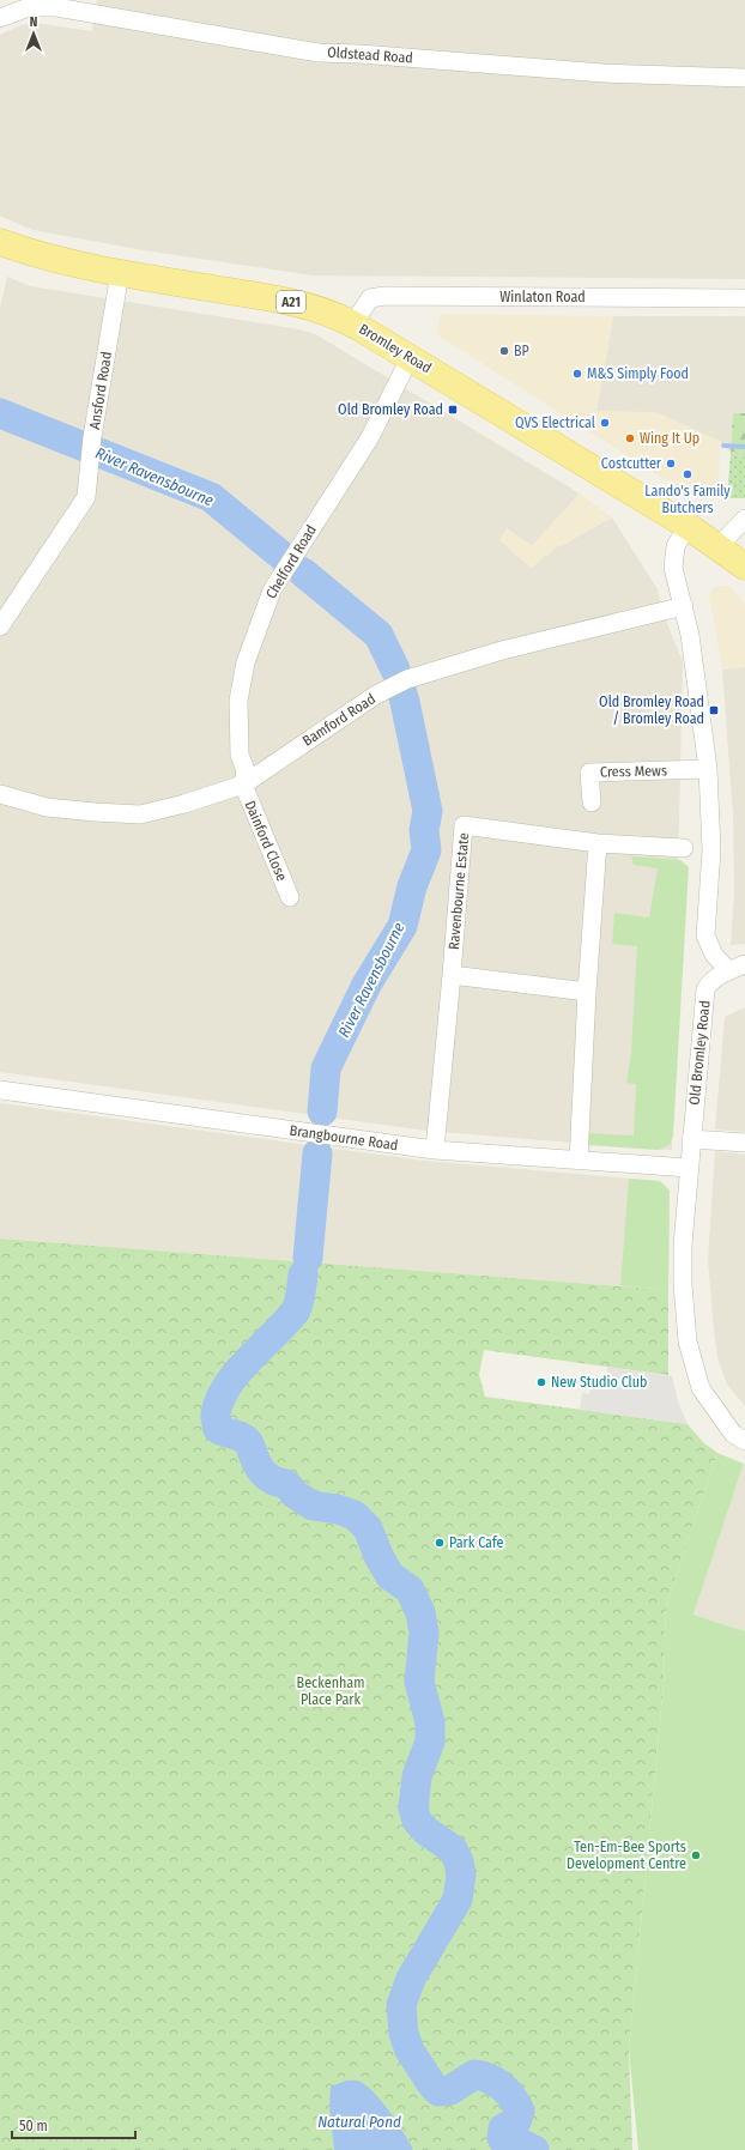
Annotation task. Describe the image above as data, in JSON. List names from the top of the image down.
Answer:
{
  "streets": {
    "main road": ["A21", "Bromley Road"],
    "street": [
      "Oldstead Road",
      "Winlaton Road",
      "Ansford Road",
      "Chelford Road",
      "Bamford Road",
      "Cress Mews",
      "Dainford Close",
      "Ravenbourne Estate",
      "Old Bromley Road",
      "Brangbourne Road"
    ]
  },
  "crossings": [
    ["Winlaton Road", "Bromley Road"],
    ["Bromley Road", "Ansford Road"],
    ["Bromley Road", "Chelford Road"],
    ["Chelford Road", "Bamford Road"],
    ["Chelford Road", "Dainford Close"],
    ["Bamford Road", "Dainford Close"],
    ["Ravenbourne Estate", "Brangbourne Road"],
    ["Old Bromley Road", "Brangbourne Road"]
  ],
  "water": ["River Ravensbourne", "Natural Pond"],
  "parks": ["Beckenham Place Park"],
  "places": {
    "other": [
      "BP",
      "M&S Simply Food",
      "QVS Electrical",
      "Wing It Up",
      "Costcutter",
      "Lando's Family Butchers",
      "New Studio Club",
      "Park Cafe",
      "Ten-Em-Bee Sports Development Centre"
    ],
    "transit": ["Old Bromley Road", "Old Bromley Road / Bromley Road"]
  },
  "scale_bar": "50 m",
  "north": "top"
}
